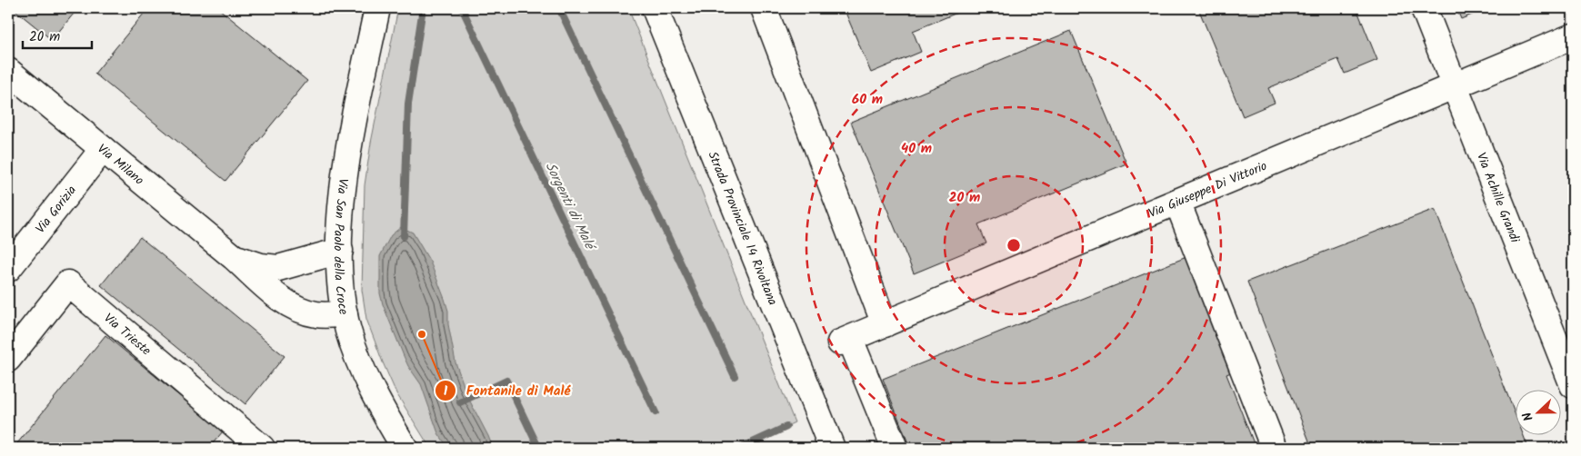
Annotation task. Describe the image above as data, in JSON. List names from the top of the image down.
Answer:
{
  "streets": {
    "street": [
      "Via Milano",
      "Via Giuseppe Di Vittorio",
      "Via Achille Grandi",
      "Via Gorizia",
      "Strada Provinciale 14 Rivoltana",
      "Via San Paolo della Croce",
      "Via Trieste"
    ]
  },
  "crossings": [
    ["Via Milano", "Via Gorizia"],
    ["Via Milano", "Via San Paolo della Croce"],
    ["Via Giuseppe Di Vittorio", "Via Achille Grandi"]
  ],
  "water": ["Sorgenti di Malé"],
  "places": ["Fontanile di Malé"],
  "scale_bar": "20 m",
  "north": "left",
  "rings": ["60 m", "40 m", "20 m"]
}
